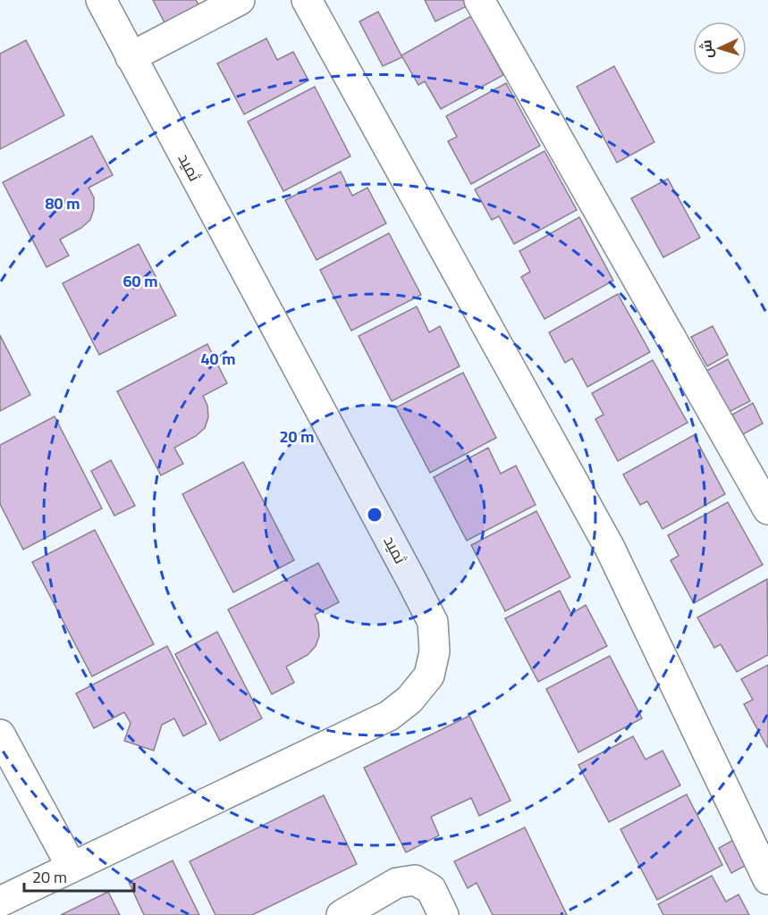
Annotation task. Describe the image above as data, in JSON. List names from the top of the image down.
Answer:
{
  "streets": {
    "street": ["ثميد"]
  },
  "scale_bar": "20 m",
  "north": "left",
  "rings": [
    "80 m",
    "60 m",
    "40 m",
    "20 m"
  ]
}
